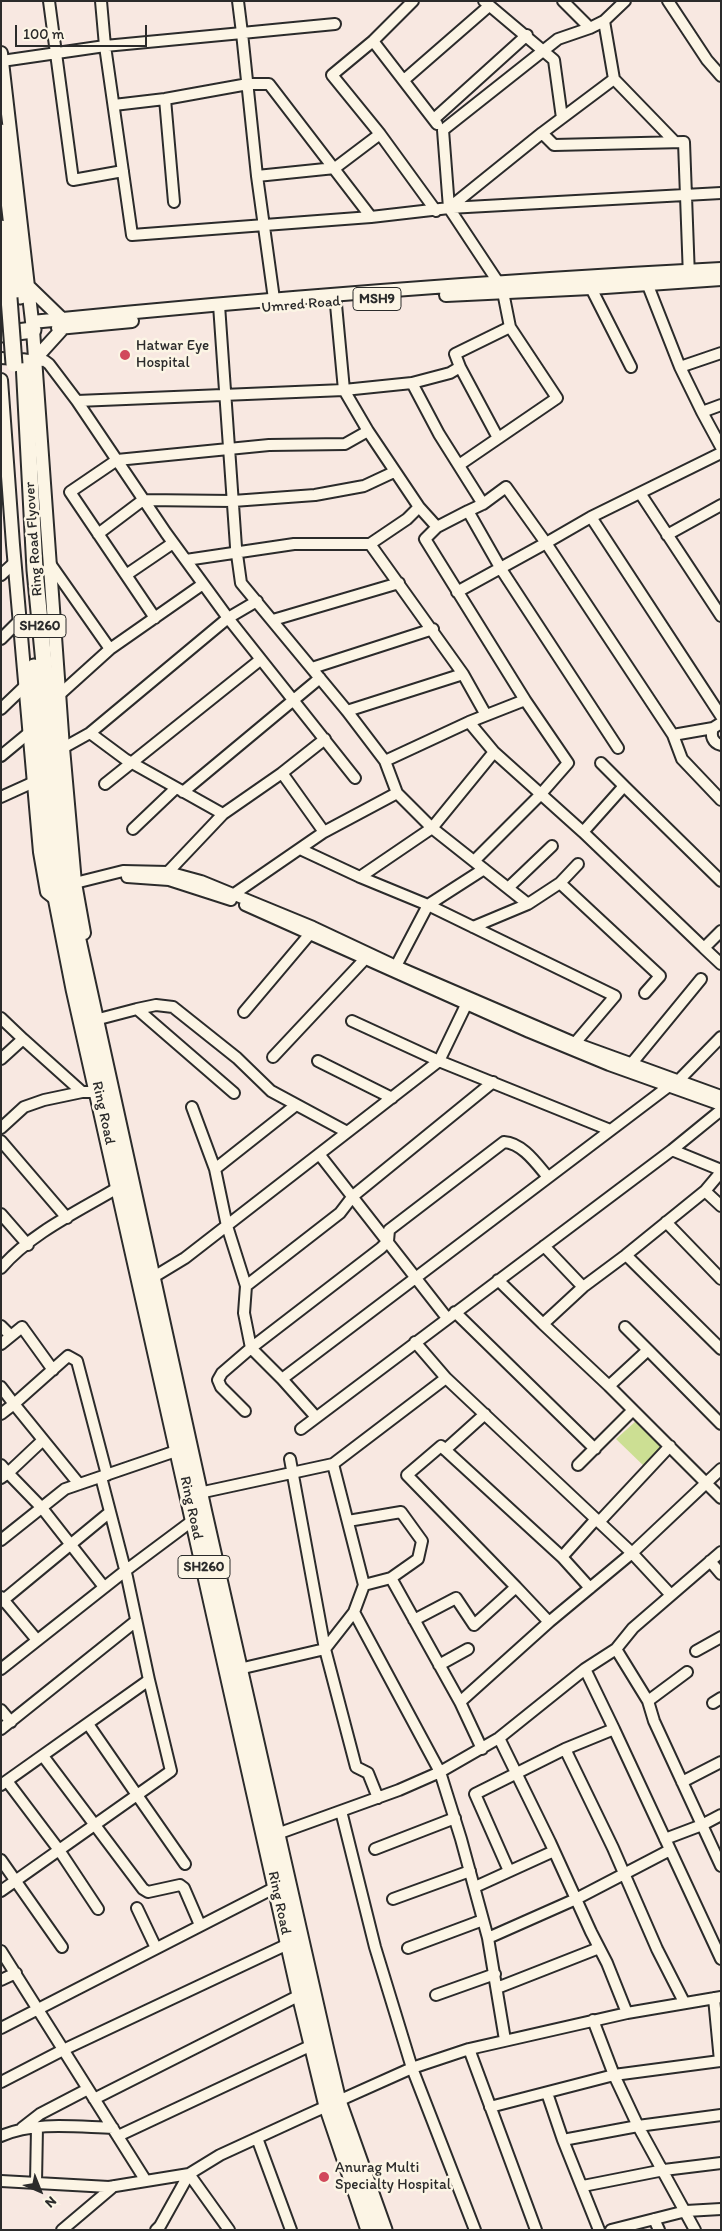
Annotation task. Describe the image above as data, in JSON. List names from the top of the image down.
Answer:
{
  "streets": {
    "highway": ["Ring Road Flyover", "SH260", "Ring Road"],
    "main road": ["MSH9", "Umred Road"]
  },
  "crossings": [
    ["Ring Road Flyover", "Ring Road"]
  ],
  "places": ["Hatwar Eye Hospital", "Anurag Multi Specialty Hospital"],
  "scale_bar": "100 m",
  "north": "bottom right"
}
